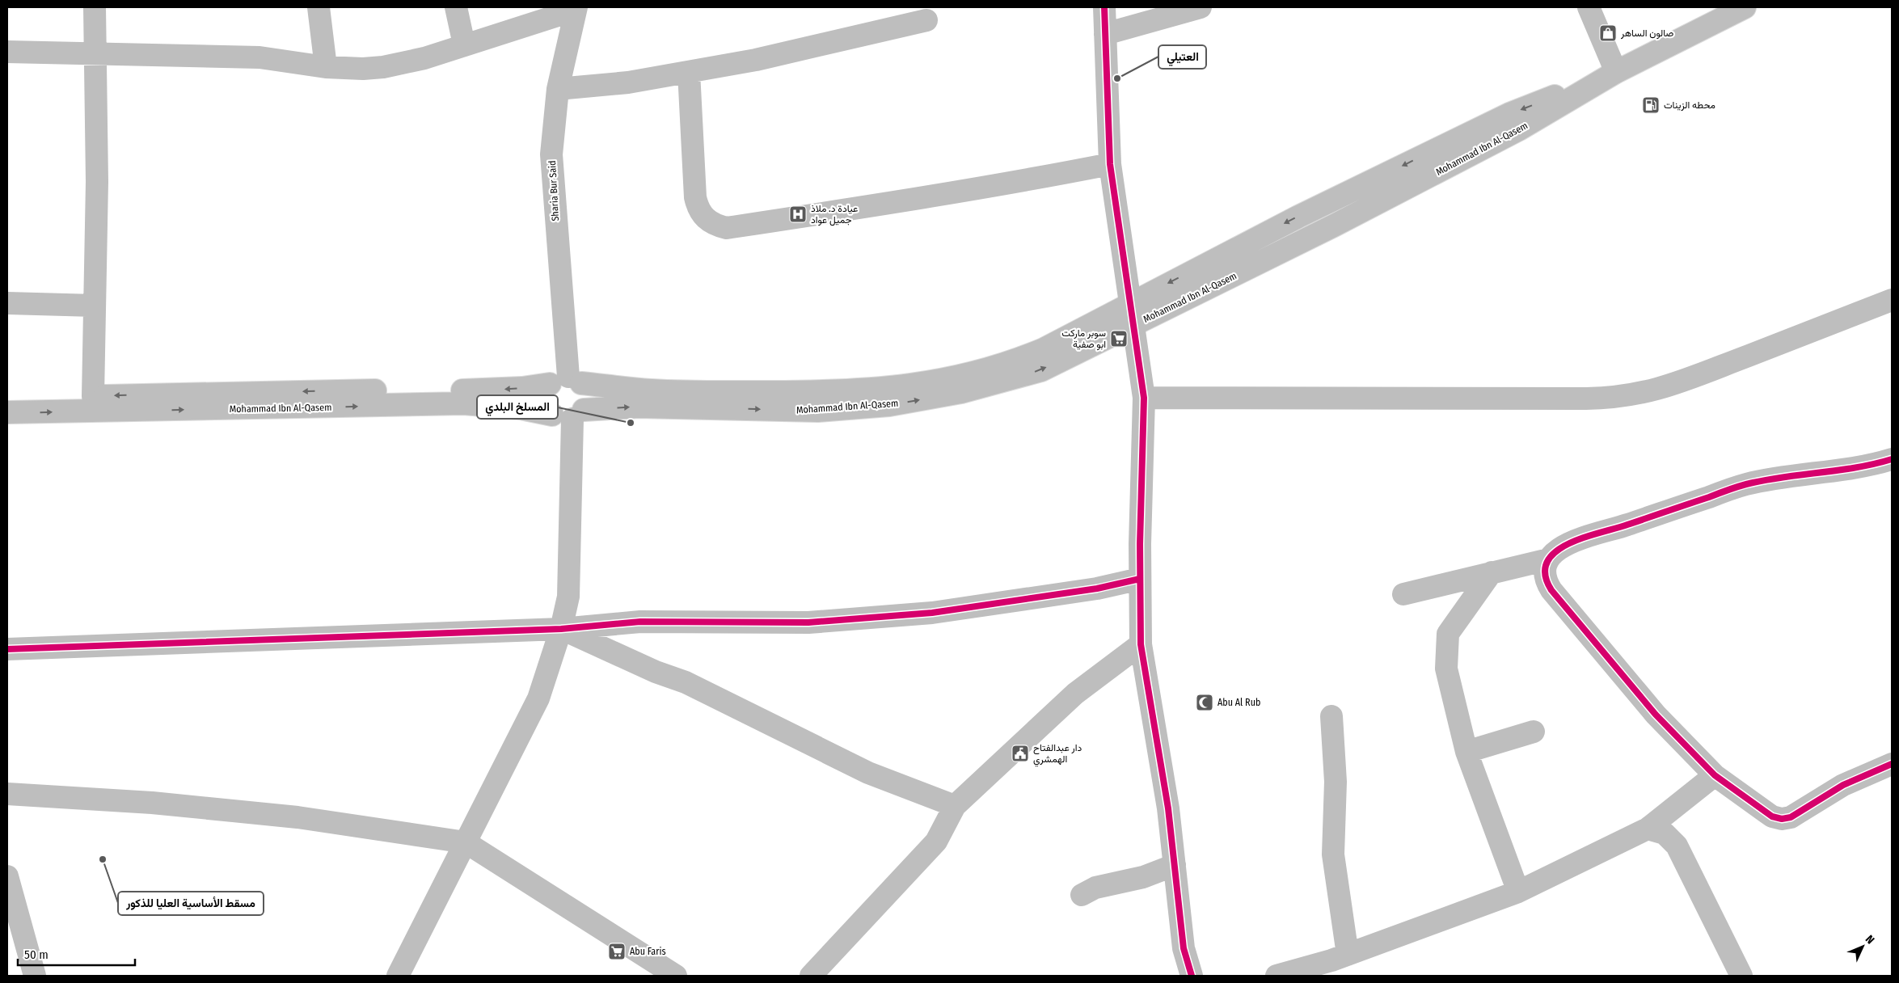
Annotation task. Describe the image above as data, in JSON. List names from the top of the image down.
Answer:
{
  "streets": {
    "street": ["Mohammad Ibn Al-Qasem", "Sharia Bur Said"]
  },
  "crossings": [
    ["Mohammad Ibn Al-Qasem", "Sharia Bur Said"]
  ],
  "places": {
    "shop": ["صالون الساهر"],
    "other": ["العتيلي", "المسلخ البلدي", "مسقط الأساسية العليا للذكور"],
    "fuel station": ["محطه الزينات"],
    "hospital": ["عيادة د. ملاذ جميل عواد"],
    "supermarket": ["سوبر ماركت ابو صفية", "Abu Faris"],
    "mosque": ["Abu Al Rub"],
    "public building": ["دار عبدالفتاح الهمشري"]
  },
  "scale_bar": "50 m",
  "north": "top right"
}
